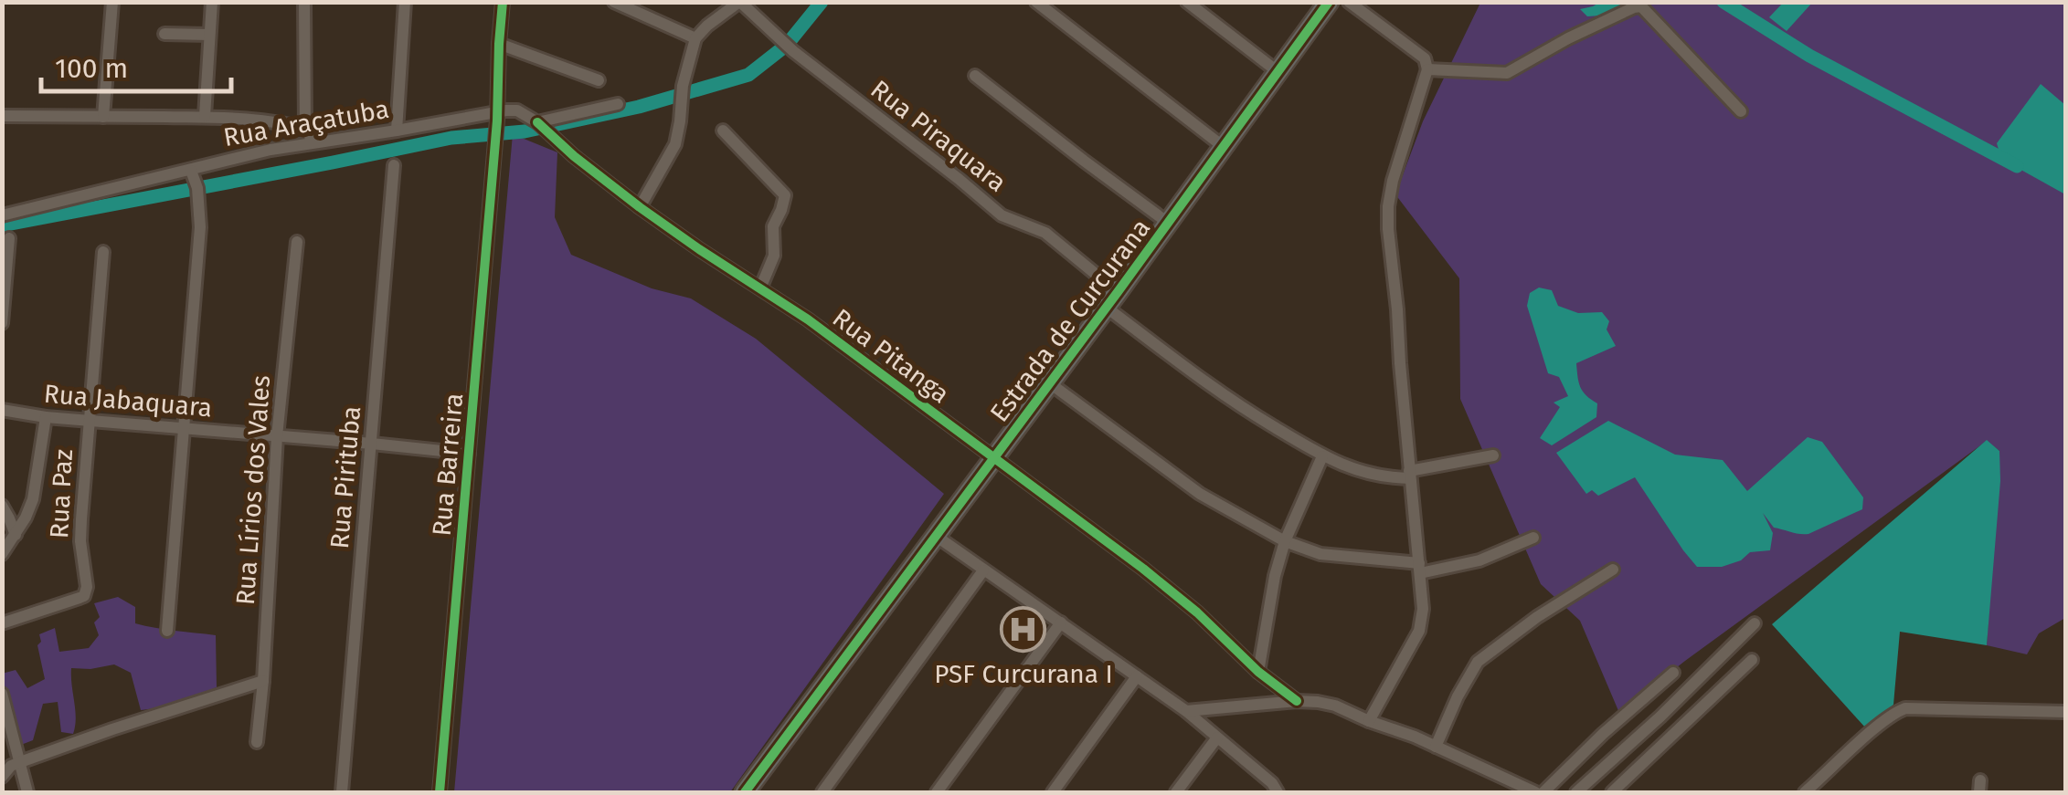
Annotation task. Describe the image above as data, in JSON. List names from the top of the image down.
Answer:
{
  "streets": {
    "main road": ["Estrada de Curcurana"],
    "street": [
      "Rua Araçatuba",
      "Rua Piraquara",
      "Rua Pitanga",
      "Rua Jabaquara",
      "Rua Barreira",
      "Rua Pirituba",
      "Rua Lírios dos Vales",
      "Rua Paz"
    ]
  },
  "crossings": [
    ["Rua Araçatuba", "Rua Pitanga"],
    ["Rua Araçatuba", "Rua Barreira"],
    ["Rua Piraquara", "Estrada de Curcurana"],
    ["Estrada de Curcurana", "Rua Pitanga"],
    ["Rua Jabaquara", "Rua Barreira"],
    ["Rua Jabaquara", "Rua Pirituba"],
    ["Rua Jabaquara", "Rua Lírios dos Vales"],
    ["Rua Jabaquara", "Rua Paz"]
  ],
  "places": {
    "hospital": ["PSF Curcurana I"]
  },
  "scale_bar": "100 m"
}
